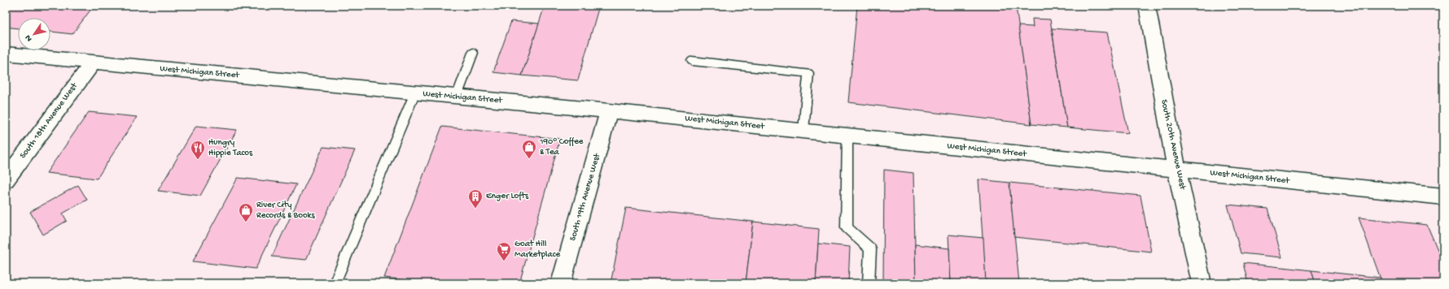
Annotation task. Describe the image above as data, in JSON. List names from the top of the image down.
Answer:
{
  "streets": {
    "street": [
      "West Michigan Street",
      "South 18th Avenue West",
      "South 20th Avenue West",
      "South 19th Avenue West"
    ]
  },
  "crossings": [
    ["West Michigan Street", "South 18th Avenue West"],
    ["West Michigan Street", "South 20th Avenue West"],
    ["West Michigan Street", "South 19th Avenue West"]
  ],
  "places": {
    "shop": ["190° Coffee & Tea", "River City Records & Books"],
    "restaurant": ["Hungry Hippie Tacos"],
    "building": ["Enger Lofts"],
    "supermarket": ["Goat Hill Marketplace"]
  },
  "north": "bottom left"
}
